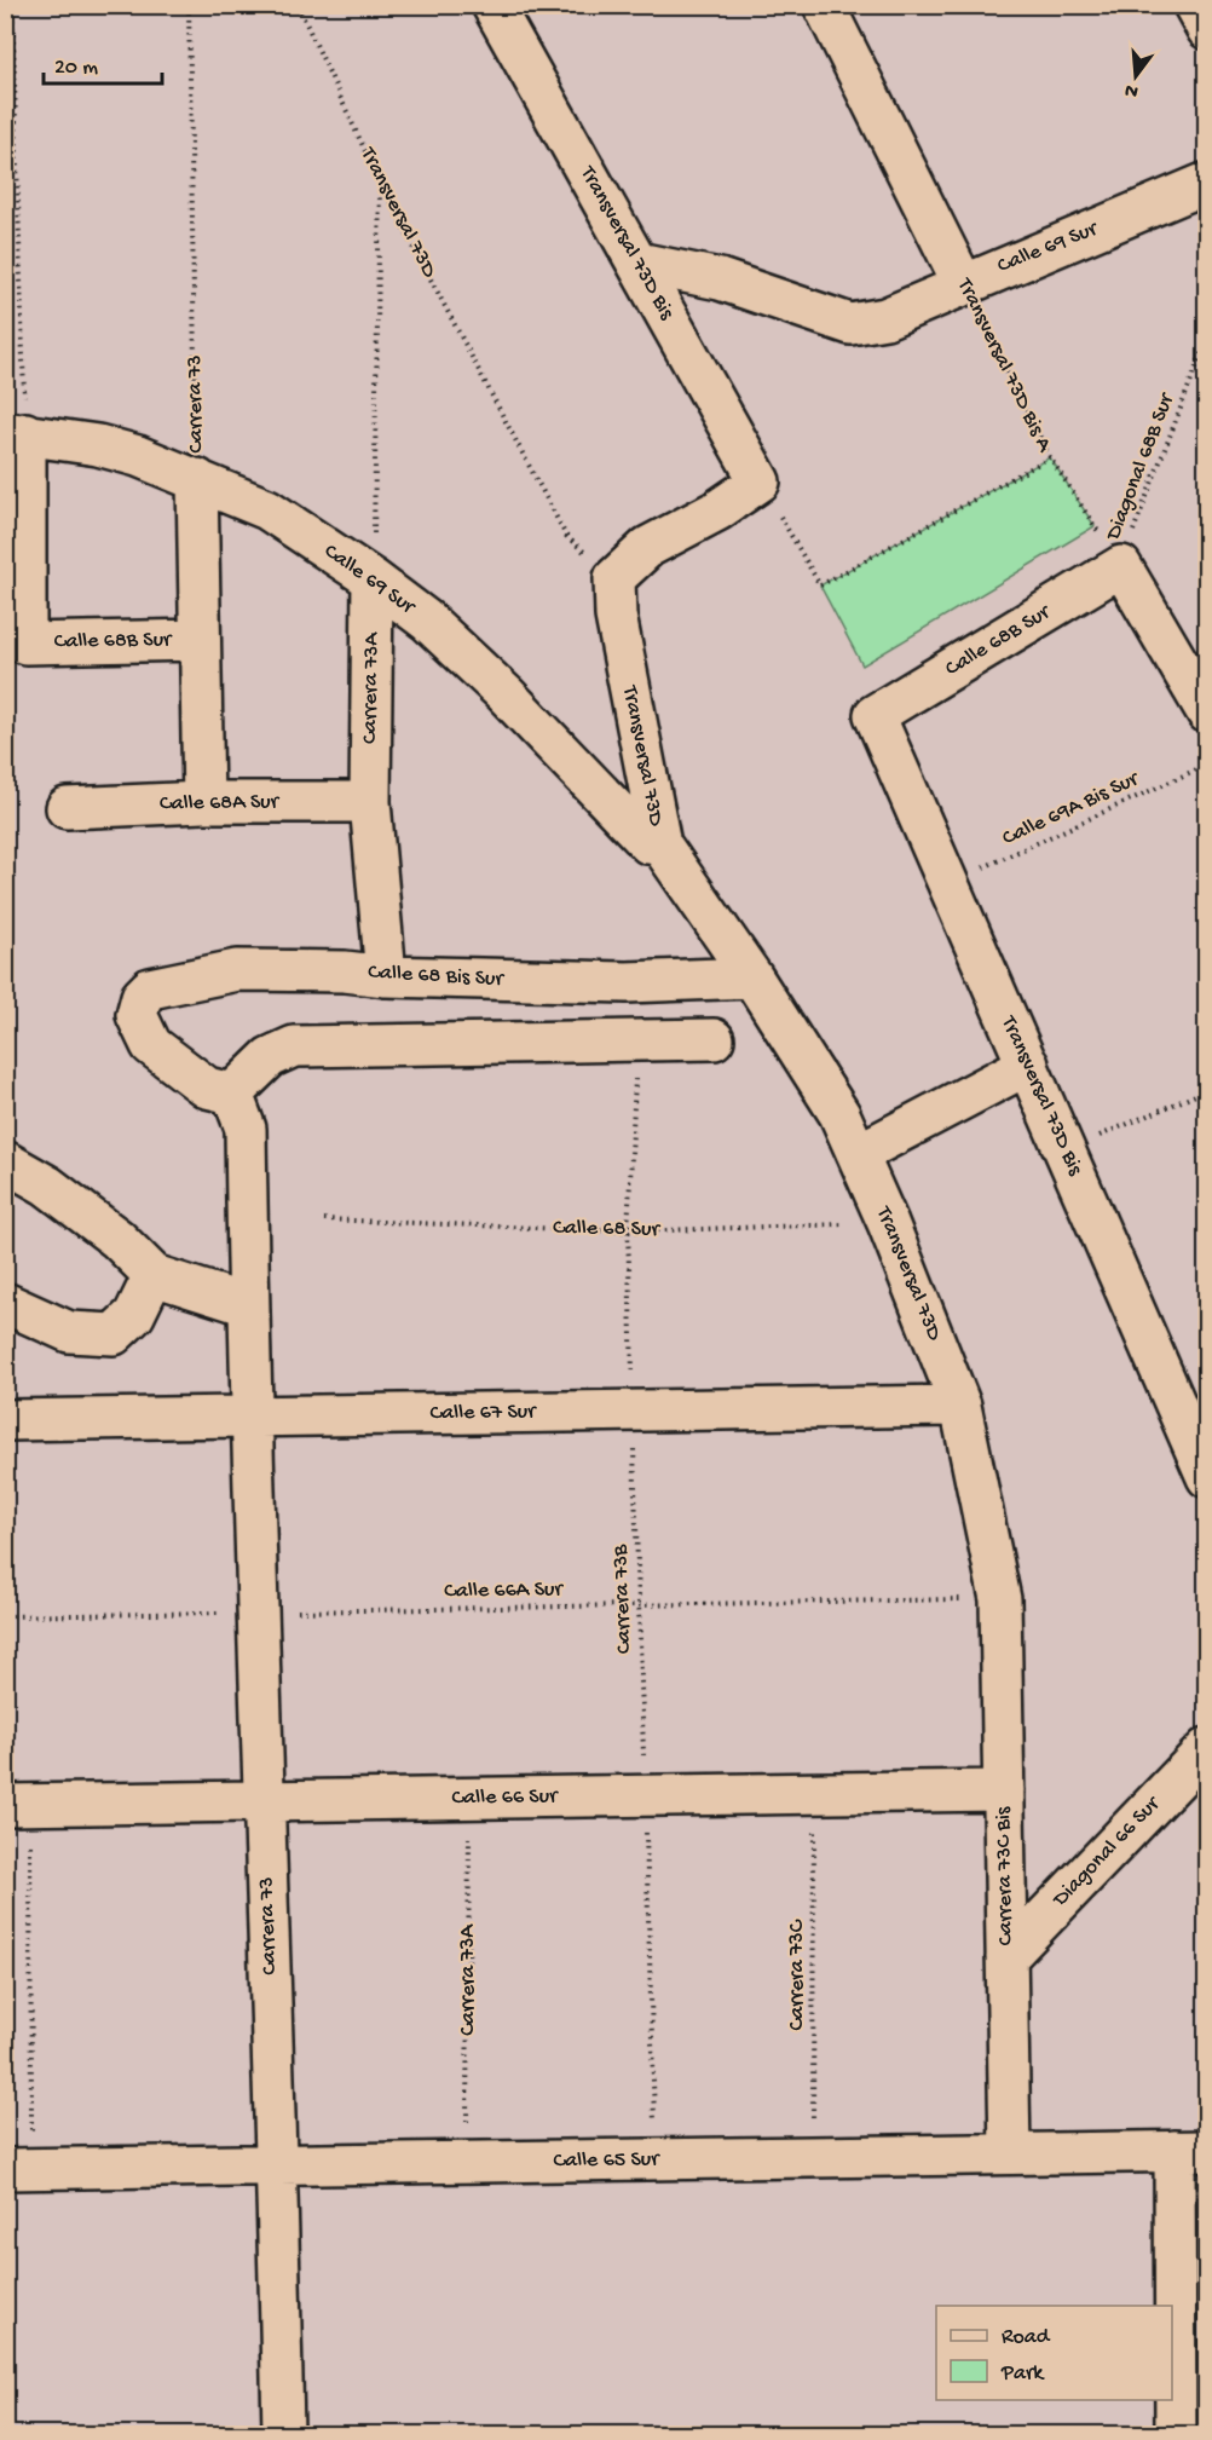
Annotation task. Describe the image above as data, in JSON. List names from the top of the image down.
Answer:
{
  "streets": {
    "street": [
      "Transversal 73D",
      "Transversal 73D Bis",
      "Calle 69 Sur",
      "Transversal 73D Bis A",
      "Carrera 73",
      "Calle 68B Sur",
      "Carrera 73A",
      "Calle 68A Sur",
      "Calle 68 Bis Sur",
      "Calle 67 Sur",
      "Calle 66 Sur",
      "Diagonal 66 Sur",
      "Carrera 73C Bis",
      "Calle 65 Sur"
    ],
    "path": [
      "Diagonal 68B Sur",
      "Calle 69A Bis Sur",
      "Calle 68 Sur",
      "Calle 66A Sur",
      "Carrera 73B",
      "Carrera 73C"
    ]
  },
  "crossings": [
    ["Transversal 73D", "Calle 69 Sur"],
    ["Transversal 73D", "Calle 68 Bis Sur"],
    ["Transversal 73D", "Calle 68 Sur"],
    ["Transversal 73D", "Calle 67 Sur"],
    ["Transversal 73D", "Calle 66A Sur"],
    ["Transversal 73D", "Carrera 73C Bis"],
    ["Transversal 73D Bis", "Calle 69 Sur"],
    ["Transversal 73D Bis", "Calle 68B Sur"],
    ["Transversal 73D Bis", "Calle 69A Bis Sur"],
    ["Calle 69 Sur", "Transversal 73D Bis A"],
    ["Calle 69 Sur", "Carrera 73"],
    ["Calle 69 Sur", "Calle 68B Sur"],
    ["Calle 69 Sur", "Carrera 73A"],
    ["Transversal 73D Bis A", "Diagonal 68B Sur"],
    ["Transversal 73D Bis A", "Calle 68B Sur"],
    ["Carrera 73", "Calle 68B Sur"],
    ["Carrera 73", "Calle 68A Sur"],
    ["Carrera 73", "Calle 68 Bis Sur"],
    ["Carrera 73", "Calle 67 Sur"],
    ["Carrera 73", "Calle 66A Sur"],
    ["Carrera 73", "Calle 66 Sur"],
    ["Carrera 73", "Calle 65 Sur"],
    ["Diagonal 68B Sur", "Calle 68B Sur"],
    ["Carrera 73A", "Calle 68A Sur"],
    ["Carrera 73A", "Calle 68 Bis Sur"],
    ["Carrera 73A", "Calle 66 Sur"],
    ["Carrera 73A", "Calle 65 Sur"],
    ["Calle 68 Sur", "Carrera 73B"],
    ["Calle 67 Sur", "Carrera 73B"],
    ["Calle 66A Sur", "Carrera 73B"],
    ["Calle 66A Sur", "Carrera 73C Bis"],
    ["Carrera 73B", "Calle 66 Sur"],
    ["Carrera 73B", "Calle 65 Sur"],
    ["Calle 66 Sur", "Carrera 73C Bis"],
    ["Calle 66 Sur", "Carrera 73C"],
    ["Diagonal 66 Sur", "Carrera 73C Bis"],
    ["Carrera 73C Bis", "Calle 65 Sur"],
    ["Carrera 73C", "Calle 65 Sur"]
  ],
  "legend": ["Road", "Park"],
  "scale_bar": "20 m",
  "north": "bottom"
}
